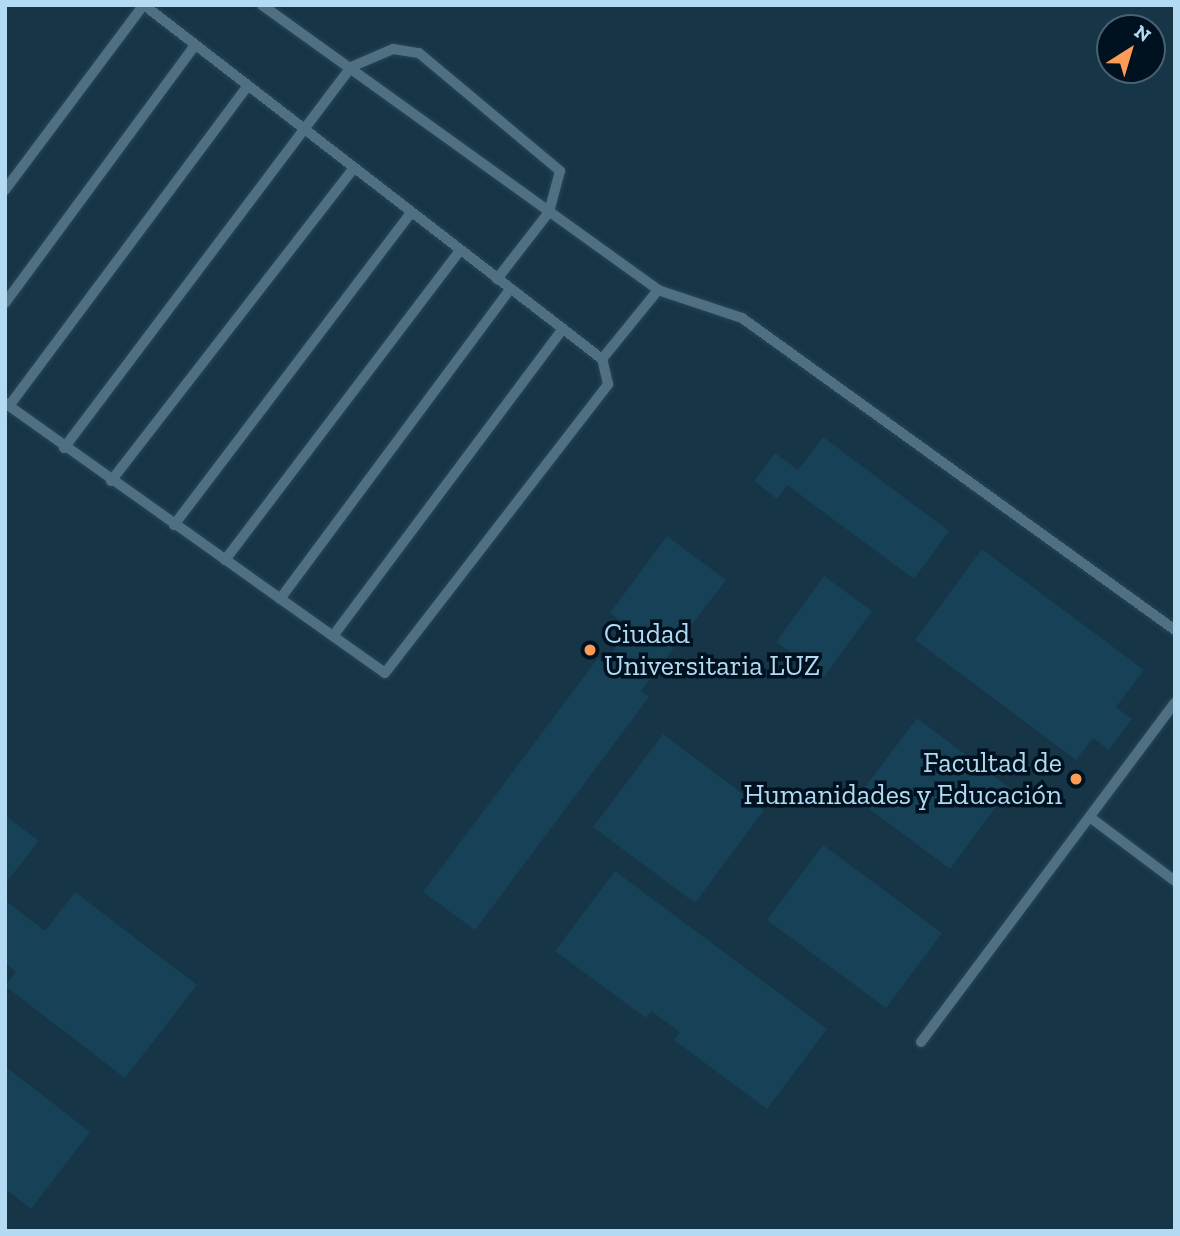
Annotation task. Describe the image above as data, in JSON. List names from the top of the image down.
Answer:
{
  "places": ["Ciudad Universitaria LUZ", "Facultad de Humanidades y Educación"],
  "north": "top right"
}
